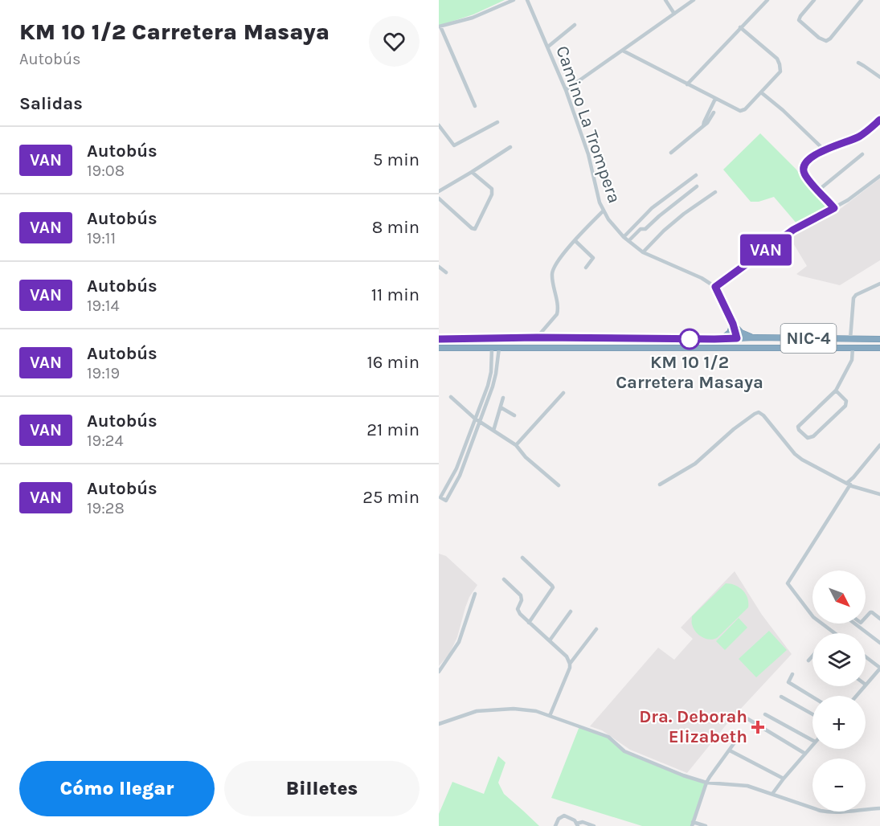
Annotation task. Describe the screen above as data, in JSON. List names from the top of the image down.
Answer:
{
  "streets": {
    "highway": ["NIC-4"],
    "street": ["Camino La Trompera"]
  },
  "places": {
    "other": ["KM 10 1/2 Carretera Masaya"],
    "health": ["Dra. Deborah Elizabeth"]
  },
  "lines": ["bus line VAN"],
  "north": "bottom right",
  "page": {
    "heading": [
      ["KM 10 1/2 Carretera Masaya", "Autobús"],
      "Salidas"
    ],
    "on_map": "VAN",
    "list": [
      {
        "mark": "VAN",
        "name": "Autobús",
        "note": "19:08",
        "value": "5 min"
      },
      {
        "mark": "VAN",
        "name": "Autobús",
        "note": "19:11",
        "value": "8 min"
      },
      {
        "mark": "VAN",
        "name": "Autobús",
        "note": "19:14",
        "value": "11 min"
      },
      {
        "mark": "VAN",
        "name": "Autobús",
        "note": "19:19",
        "value": "16 min"
      },
      {
        "mark": "VAN",
        "name": "Autobús",
        "note": "19:24",
        "value": "21 min"
      },
      {
        "mark": "VAN",
        "name": "Autobús",
        "note": "19:28",
        "value": "25 min"
      }
    ],
    "map_buttons": ["+", "−"],
    "buttons": ["Cómo llegar", "Billetes"]
  }
}
